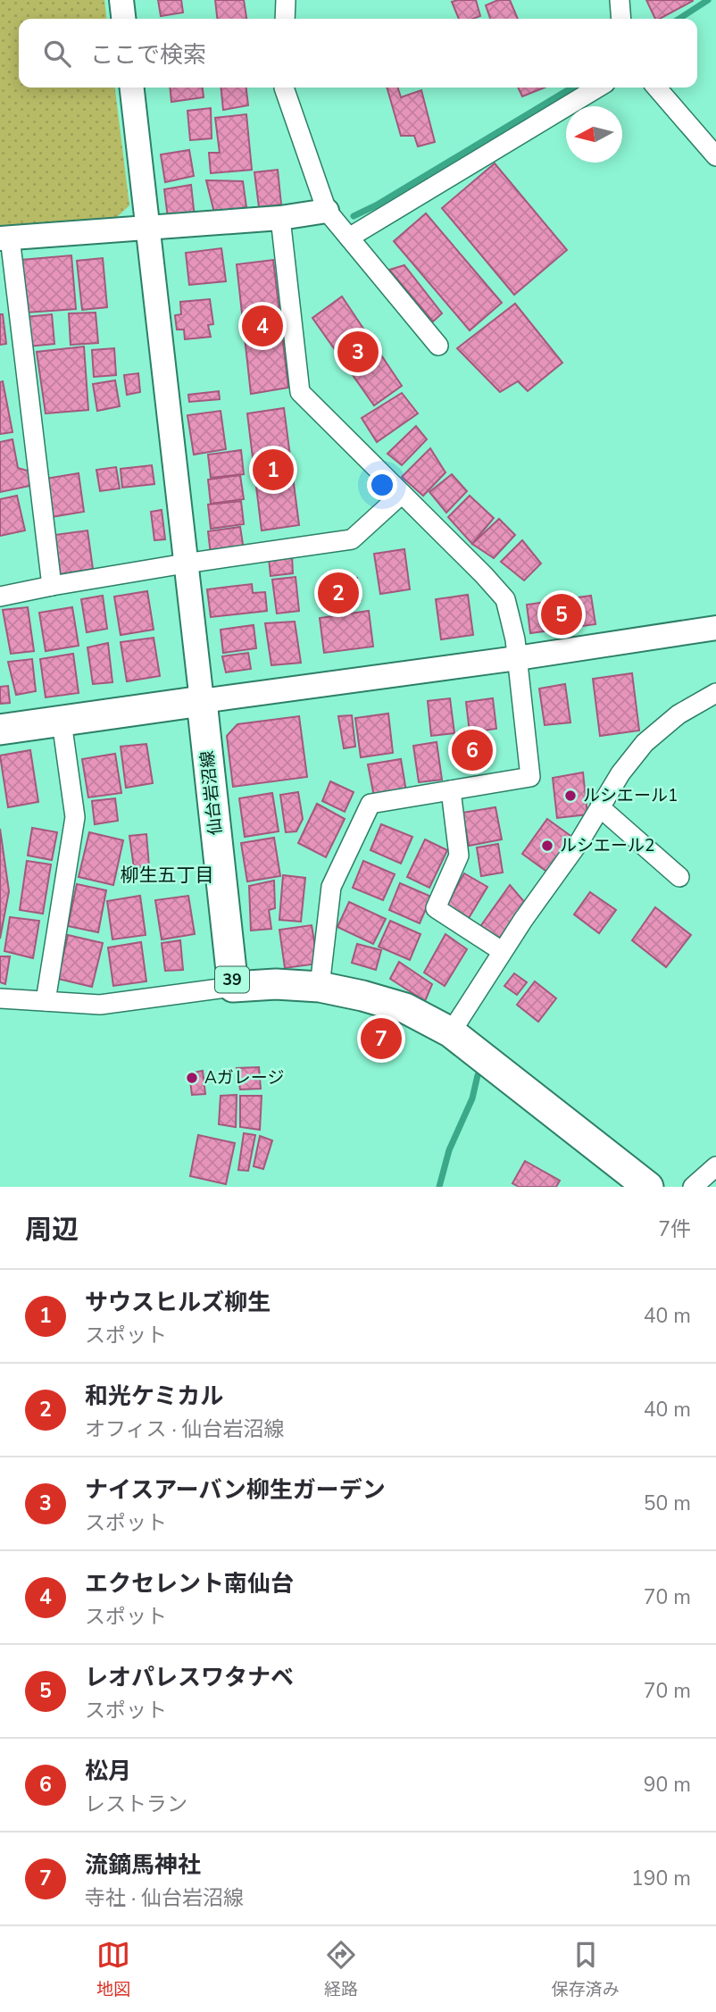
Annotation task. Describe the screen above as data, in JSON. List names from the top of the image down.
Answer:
{
  "streets": {
    "main road": ["仙台岩沼線", "39"]
  },
  "crossings": [
    ["仙台岩沼線", "39"]
  ],
  "districts": ["柳生五丁目"],
  "places": ["ルシエール1", "ルシエール2", "Aガレージ"],
  "north": "left",
  "page": {
    "search": "ここで検索",
    "pins": [
      "4",
      "3",
      "1",
      "2",
      "5",
      "6",
      "7"
    ],
    "heading": ["周辺", "7件"],
    "list": [
      {
        "mark": "1",
        "name": "サウスヒルズ柳生",
        "note": "スポット",
        "value": "40 m"
      },
      {
        "mark": "2",
        "name": "和光ケミカル",
        "note": "オフィス · 仙台岩沼線",
        "value": "40 m"
      },
      {
        "mark": "3",
        "name": "ナイスアーバン柳生ガーデン",
        "note": "スポット",
        "value": "50 m"
      },
      {
        "mark": "4",
        "name": "エクセレント南仙台",
        "note": "スポット",
        "value": "70 m"
      },
      {
        "mark": "5",
        "name": "レオパレスワタナベ",
        "note": "スポット",
        "value": "70 m"
      },
      {
        "mark": "6",
        "name": "松月",
        "note": "レストラン",
        "value": "90 m"
      },
      {
        "mark": "7",
        "name": "流鏑馬神社",
        "note": "寺社 · 仙台岩沼線",
        "value": "190 m"
      }
    ],
    "nav": ["地図", "経路", "保存済み"]
  }
}
